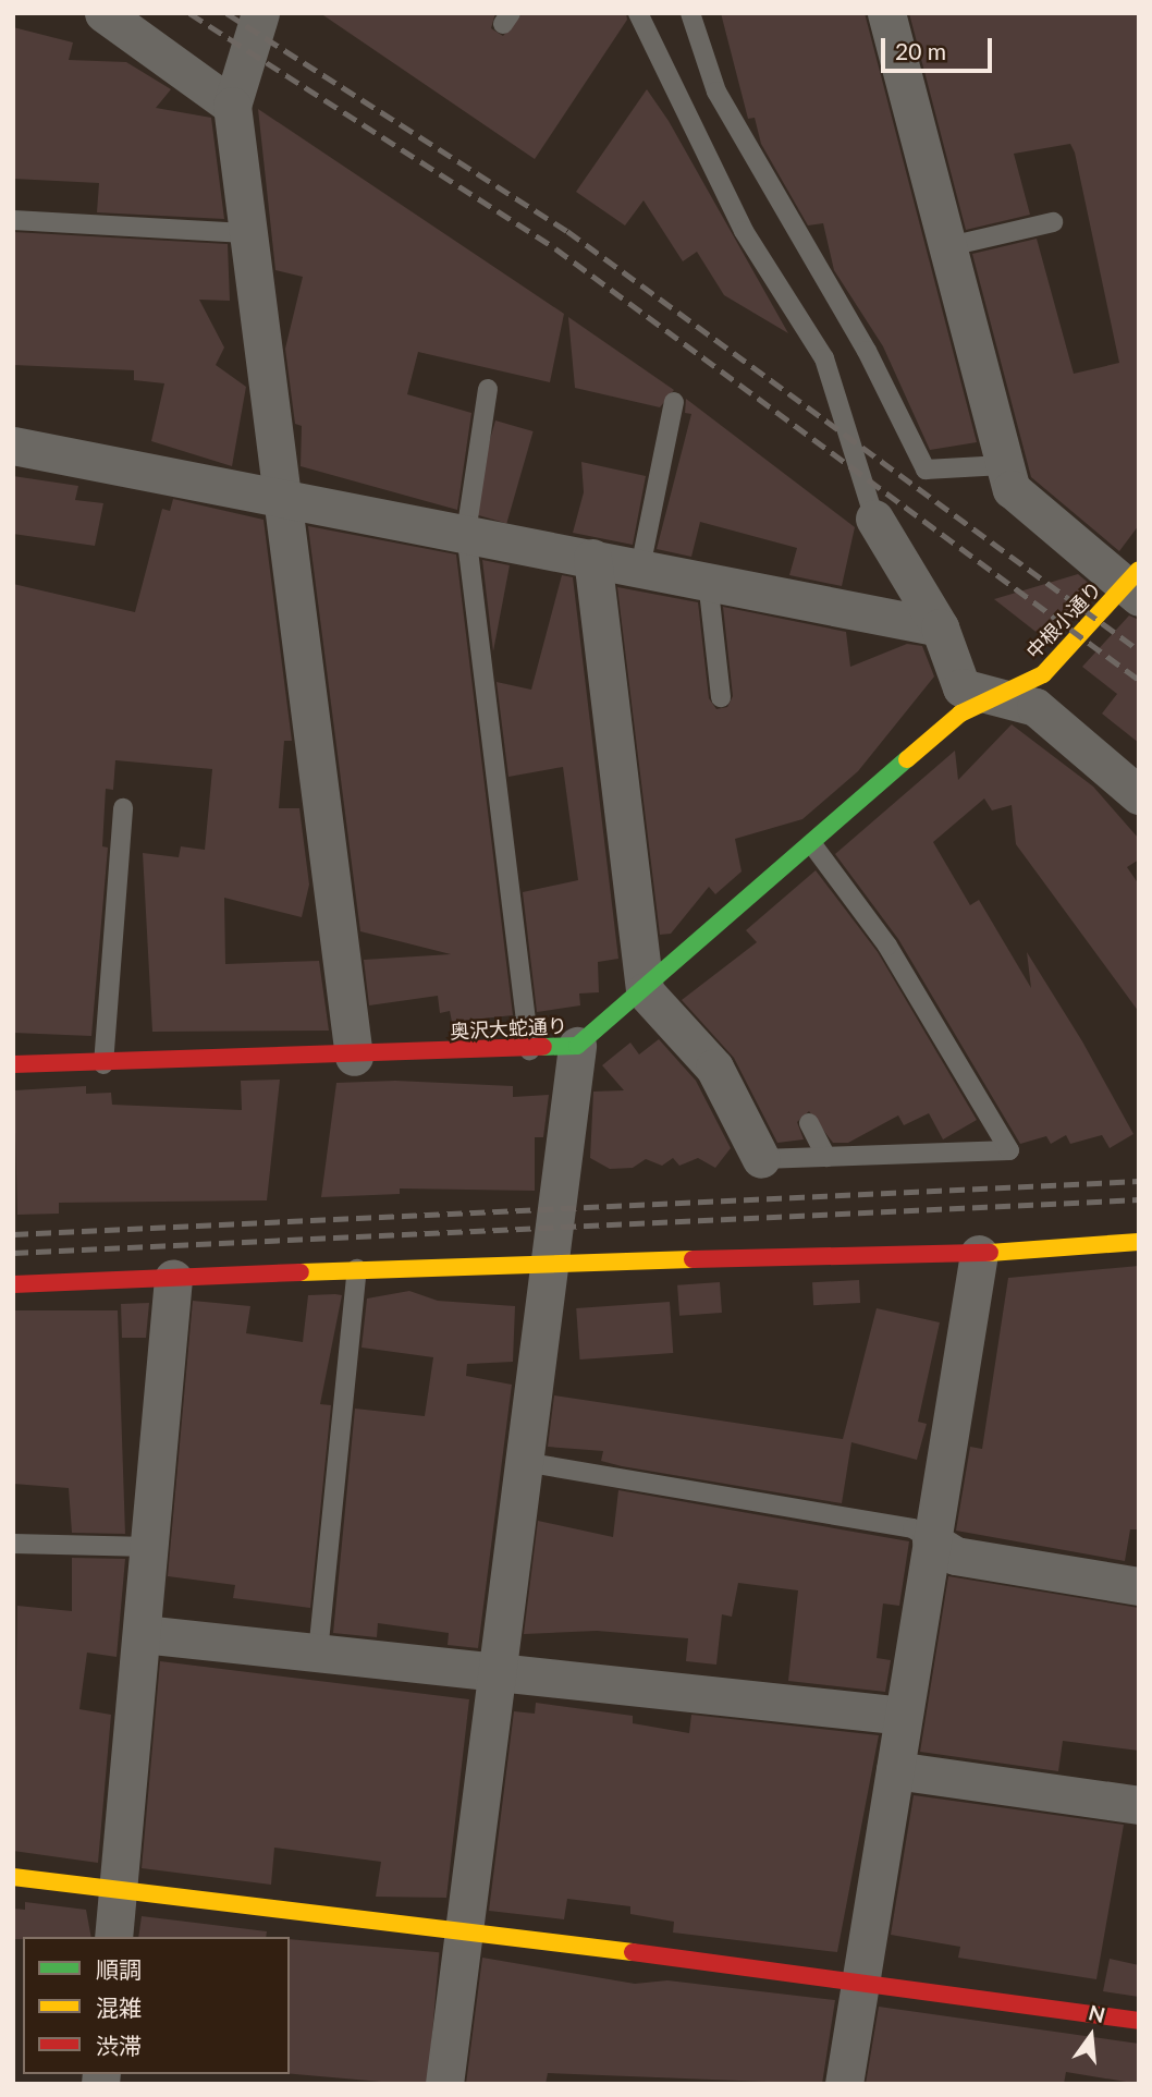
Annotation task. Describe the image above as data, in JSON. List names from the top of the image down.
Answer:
{
  "streets": {
    "street": ["中根小通り", "奥沢大蛇通り"]
  },
  "crossings": [
    ["中根小通り", "奥沢大蛇通り"]
  ],
  "legend": ["順調", "混雑", "渋滞"],
  "scale_bar": "20 m",
  "north": "top"
}
